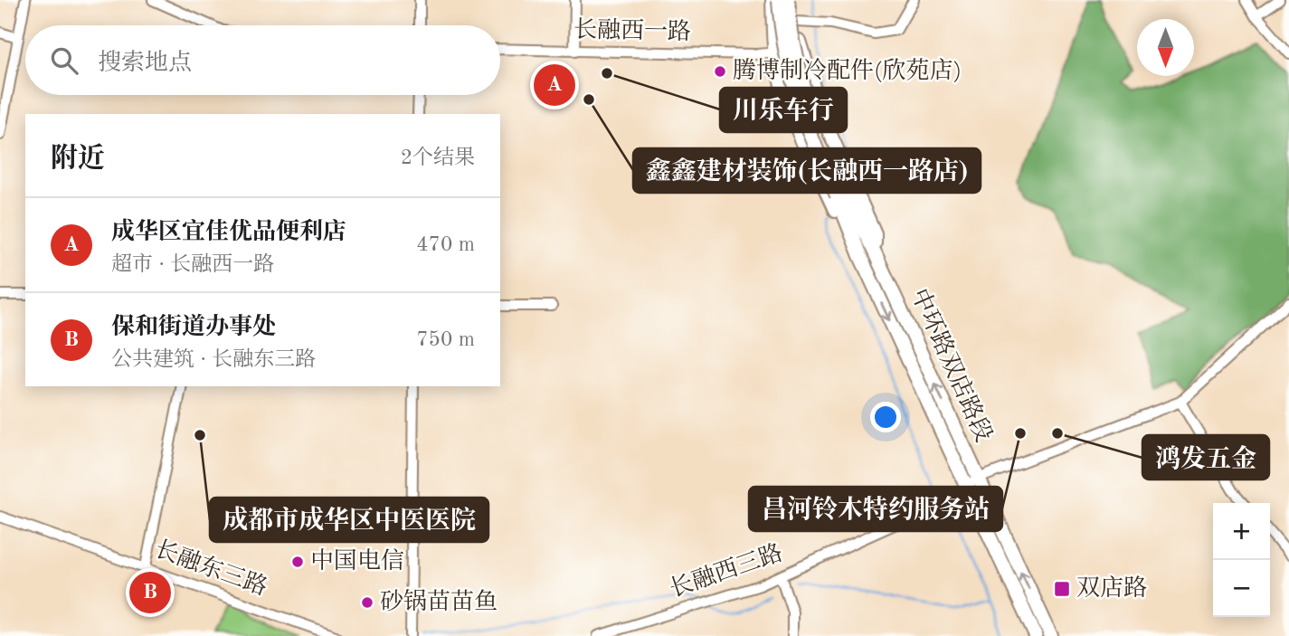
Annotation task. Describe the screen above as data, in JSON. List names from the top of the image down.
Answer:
{
  "streets": {
    "main road": ["中环路双店路段"],
    "street": ["长融西一路", "长融东三路", "长融西三路"]
  },
  "crossings": [
    ["中环路双店路段", "长融西三路"]
  ],
  "places": {
    "other": [
      "腾博制冷配件(欣苑店)",
      "川乐车行",
      "鑫鑫建材装饰(长融西一路店)",
      "昌河铃木特约服务站",
      "鸿发五金",
      "成都市成华区中医医院",
      "中国电信",
      "砂锅苗苗鱼"
    ],
    "transit": ["双店路"]
  },
  "north": "bottom",
  "page": {
    "search": "搜索地点",
    "pins": ["A", "B"],
    "heading": ["附近", "2个结果"],
    "list": [
      {
        "mark": "A",
        "name": "成华区宜佳优品便利店",
        "note": "超市 · 长融西一路",
        "value": "470 m"
      },
      {
        "mark": "B",
        "name": "保和街道办事处",
        "note": "公共建筑 · 长融东三路",
        "value": "750 m"
      }
    ],
    "map_buttons": ["+", "−"]
  }
}
